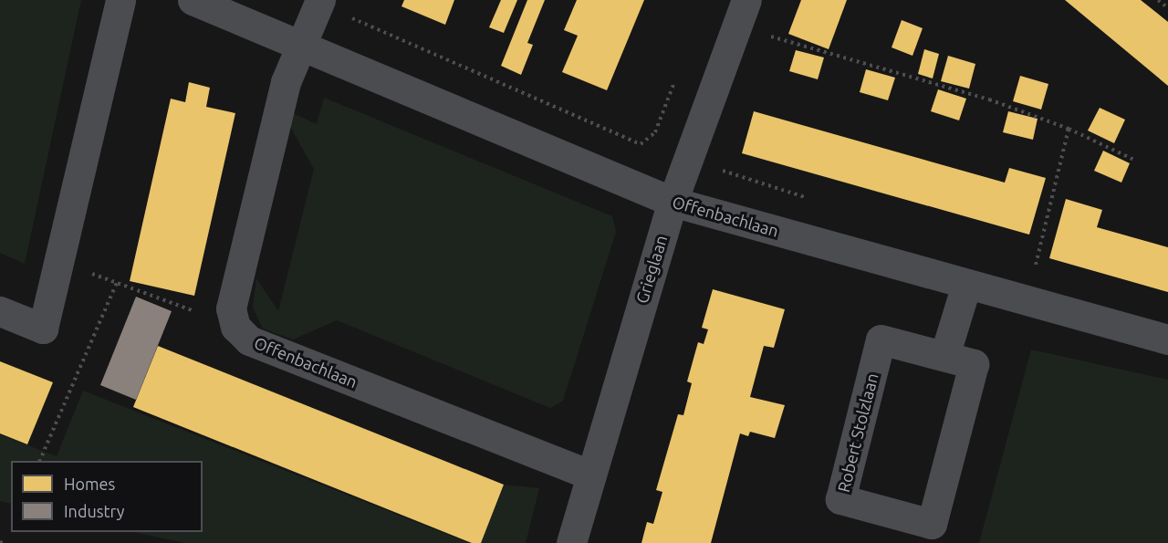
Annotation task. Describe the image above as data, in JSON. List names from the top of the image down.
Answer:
{
  "streets": {
    "street": ["Offenbachlaan", "Grieglaan", "Robert Stolzlaan"]
  },
  "crossings": [
    ["Offenbachlaan", "Grieglaan"]
  ],
  "legend": ["Homes", "Industry"]
}
